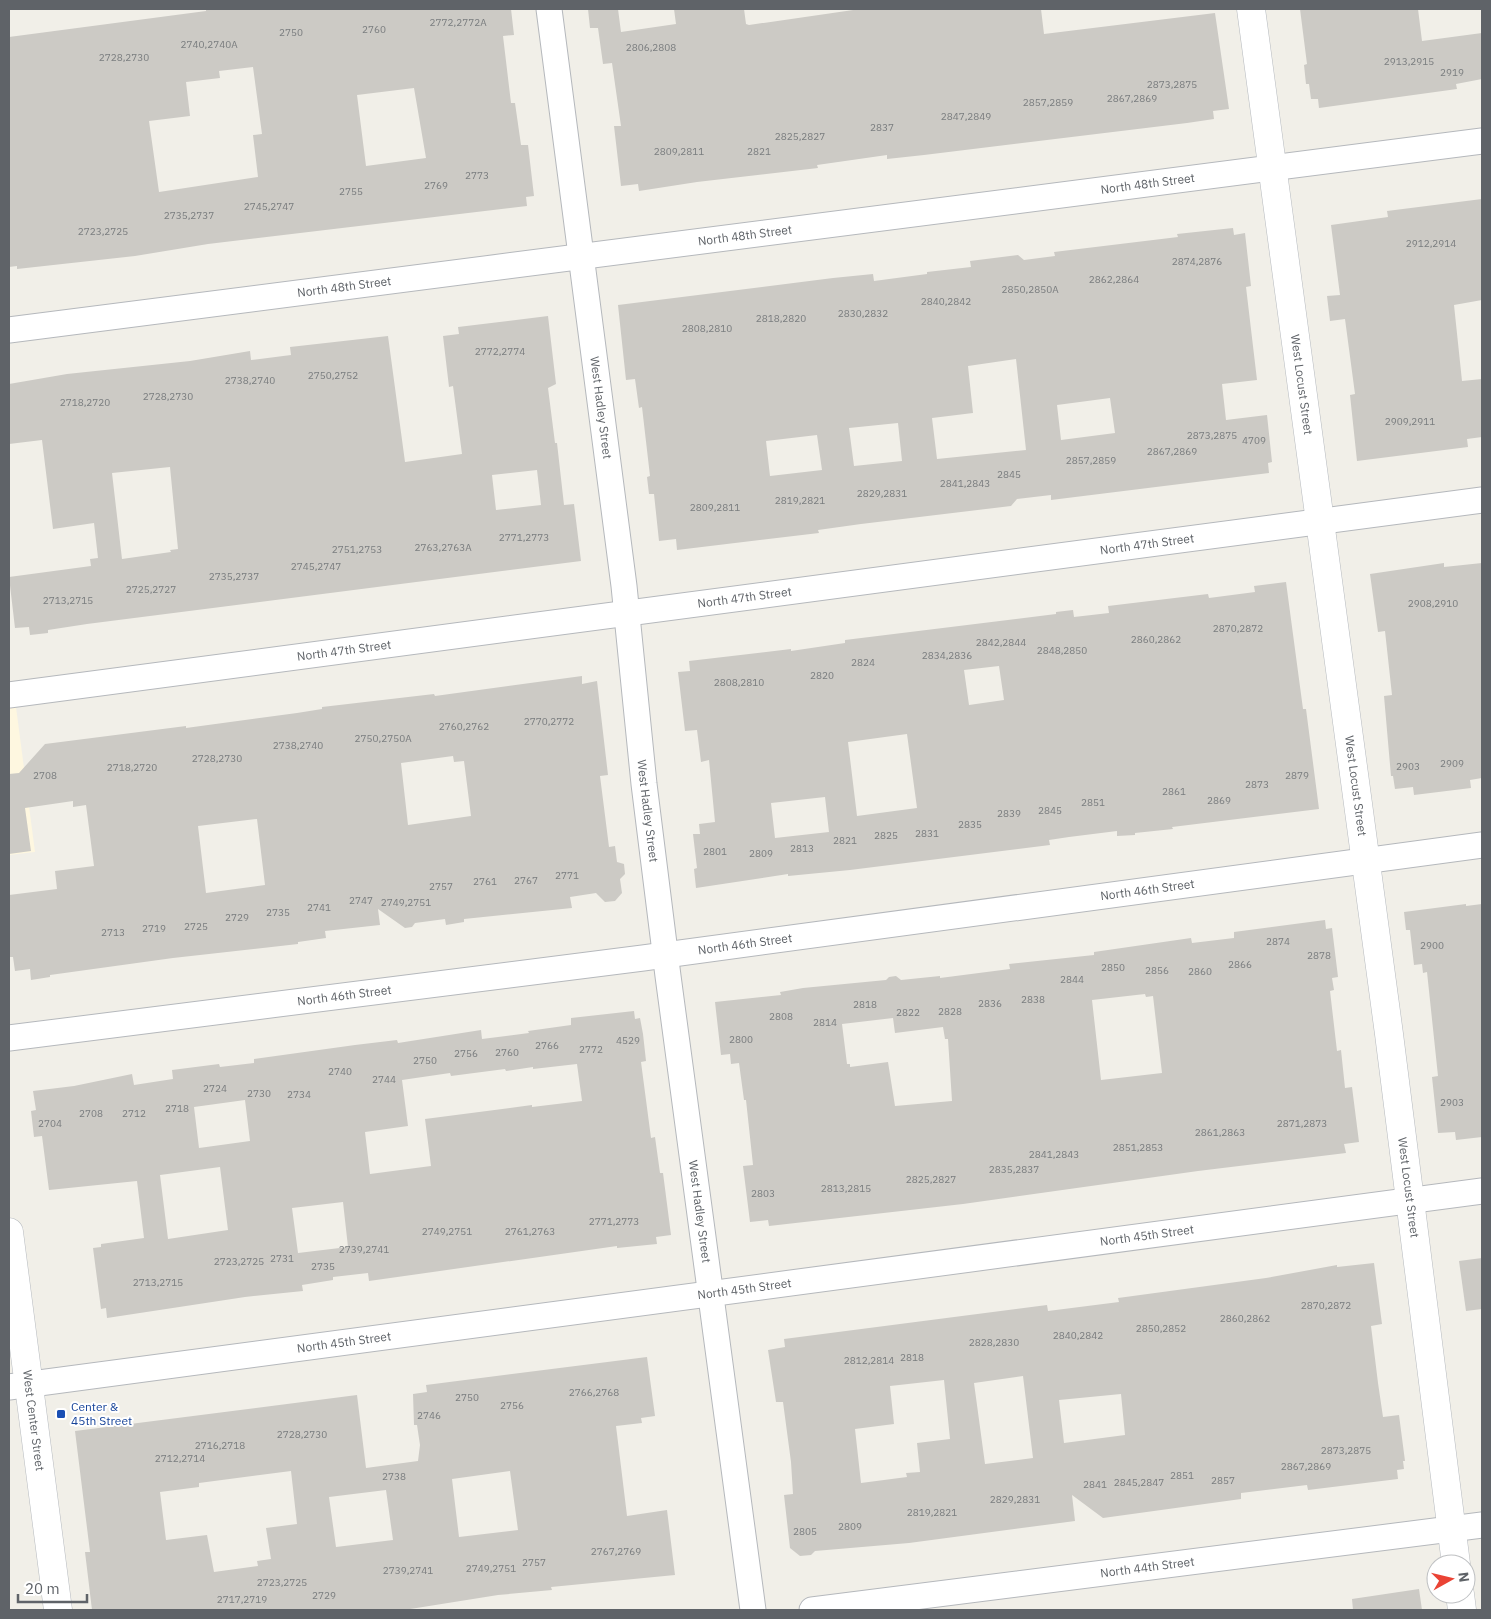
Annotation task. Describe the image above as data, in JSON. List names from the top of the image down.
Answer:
{
  "streets": {
    "street": [
      "North 48th Street",
      "West Locust Street",
      "West Hadley Street",
      "North 47th Street",
      "North 46th Street",
      "North 45th Street",
      "West Center Street",
      "North 44th Street"
    ]
  },
  "crossings": [
    ["North 48th Street", "West Locust Street"],
    ["North 48th Street", "West Hadley Street"],
    ["West Locust Street", "North 47th Street"],
    ["West Locust Street", "North 46th Street"],
    ["West Locust Street", "North 45th Street"],
    ["West Locust Street", "North 44th Street"],
    ["West Hadley Street", "North 47th Street"],
    ["West Hadley Street", "North 46th Street"],
    ["West Hadley Street", "North 45th Street"],
    ["North 45th Street", "West Center Street"]
  ],
  "places": {
    "transit": ["Center & 45th Street"]
  },
  "house_numbers": [
    "2772,2772A",
    "2760",
    "2750",
    "2740,2740A",
    "2806,2808",
    "2728,2730",
    "2913,2915",
    "2919",
    "2873,2875",
    "2867,2869",
    "2857,2859",
    "2847,2849",
    "2837",
    "2825,2827",
    "2809,2811",
    "2821",
    "2773",
    "2769",
    "2755",
    "2745,2747",
    "2735,2737",
    "2723,2725",
    "2912,2914",
    "2874,2876",
    "2862,2864",
    "2850,2850A",
    "2840,2842",
    "2830,2832",
    "2818,2820",
    "2808,2810",
    "2772,2774",
    "2750,2752",
    "2738,2740",
    "2728,2730",
    "2718,2720",
    "2909,2911",
    "2873,2875",
    "4709",
    "2867,2869",
    "2857,2859",
    "2845",
    "2841,2843",
    "2829,2831",
    "2819,2821",
    "2809,2811",
    "2771,2773",
    "2763,2763A",
    "2751,2753",
    "2745,2747",
    "2735,2737",
    "2725,2727",
    "2713,2715",
    "2908,2910",
    "2870,2872",
    "2860,2862",
    "2842,2844",
    "2848,2850",
    "2834,2836",
    "2824",
    "2820",
    "2808,2810",
    "2770,2772",
    "2760,2762",
    "2750,2750A",
    "2738,2740",
    "2728,2730",
    "2909",
    "2903",
    "2718,2720",
    "2708",
    "2879",
    "2873",
    "2861",
    "2869",
    "2851",
    "2845",
    "2839",
    "2835",
    "2831",
    "2825",
    "2821",
    "2813",
    "2801",
    "2809",
    "2771",
    "2767",
    "2761",
    "2757",
    "2747",
    "2749,2751",
    "2741",
    "2735",
    "2729",
    "2725",
    "2719",
    "2713",
    "2874",
    "2900",
    "2878",
    "2866",
    "2850",
    "2856",
    "2860",
    "2844",
    "2838",
    "2836",
    "2818",
    "2828",
    "2822",
    "2808",
    "2814",
    "2800",
    "4529",
    "2766",
    "2772",
    "2760",
    "2756",
    "2750",
    "2740",
    "2744",
    "2724",
    "2730",
    "2734",
    "2903",
    "2718",
    "2708",
    "2712",
    "2704",
    "2871,2873",
    "2861,2863",
    "2851,2853",
    "2841,2843",
    "2835,2837",
    "2825,2827",
    "2813,2815",
    "2803",
    "2771,2773",
    "2749,2751",
    "2761,2763",
    "2739,2741",
    "2731",
    "2723,2725",
    "2735",
    "2713,2715",
    "2870,2872",
    "2860,2862",
    "2850,2852",
    "2840,2842",
    "2828,2830",
    "2818",
    "2812,2814",
    "2766,2768",
    "2750",
    "2756",
    "2746",
    "2728,2730",
    "2716,2718",
    "2873,2875",
    "2712,2714",
    "2867,2869",
    "2851",
    "2738",
    "2857",
    "2845,2847",
    "2841",
    "2829,2831",
    "2819,2821",
    "2809",
    "2805",
    "2767,2769",
    "2757",
    "2749,2751",
    "2739,2741",
    "2723,2725",
    "2729",
    "2717,2719"
  ],
  "scale_bar": "20 m",
  "north": "right"
}
